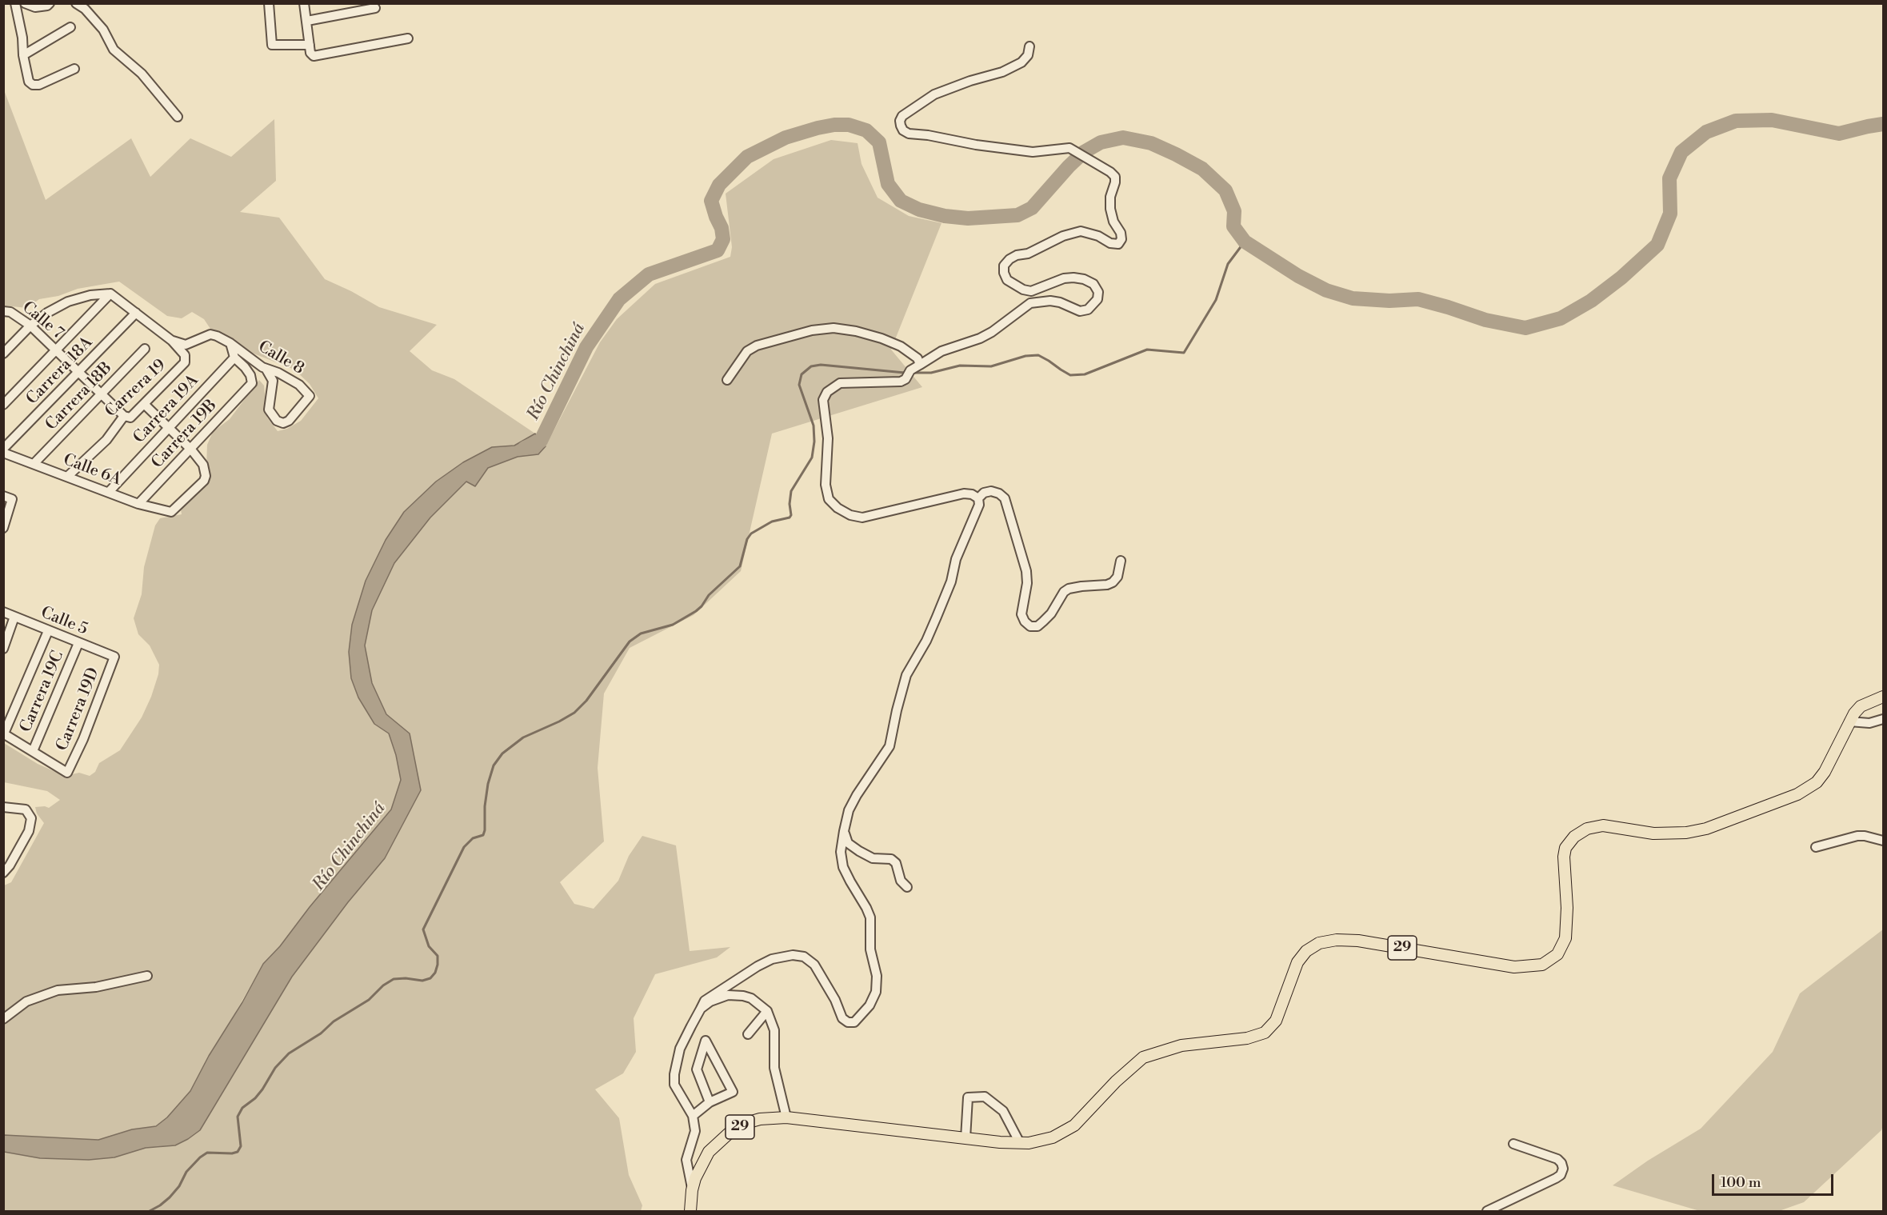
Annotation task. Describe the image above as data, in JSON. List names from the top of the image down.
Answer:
{
  "streets": {
    "main road": ["29"],
    "street": [
      "Calle 7",
      "Calle 8",
      "Carrera 18A",
      "Carrera 19",
      "Carrera 18B",
      "Carrera 19A",
      "Carrera 19B",
      "Calle 6A",
      "Calle 5",
      "Carrera 19C",
      "Carrera 19D"
    ]
  },
  "crossings": [
    ["Calle 7", "Carrera 18A"],
    ["Calle 7", "Carrera 19"],
    ["Calle 7", "Carrera 18B"],
    ["Calle 8", "Carrera 19"],
    ["Carrera 19", "Calle 6A"],
    ["Carrera 18B", "Calle 6A"],
    ["Carrera 19A", "Carrera 19B"],
    ["Carrera 19A", "Calle 6A"],
    ["Carrera 19B", "Calle 6A"],
    ["Calle 5", "Carrera 19C"],
    ["Calle 5", "Carrera 19D"],
    ["Carrera 19C", "Carrera 19D"]
  ],
  "water": ["Río Chinchiná"],
  "scale_bar": "100 m"
}
